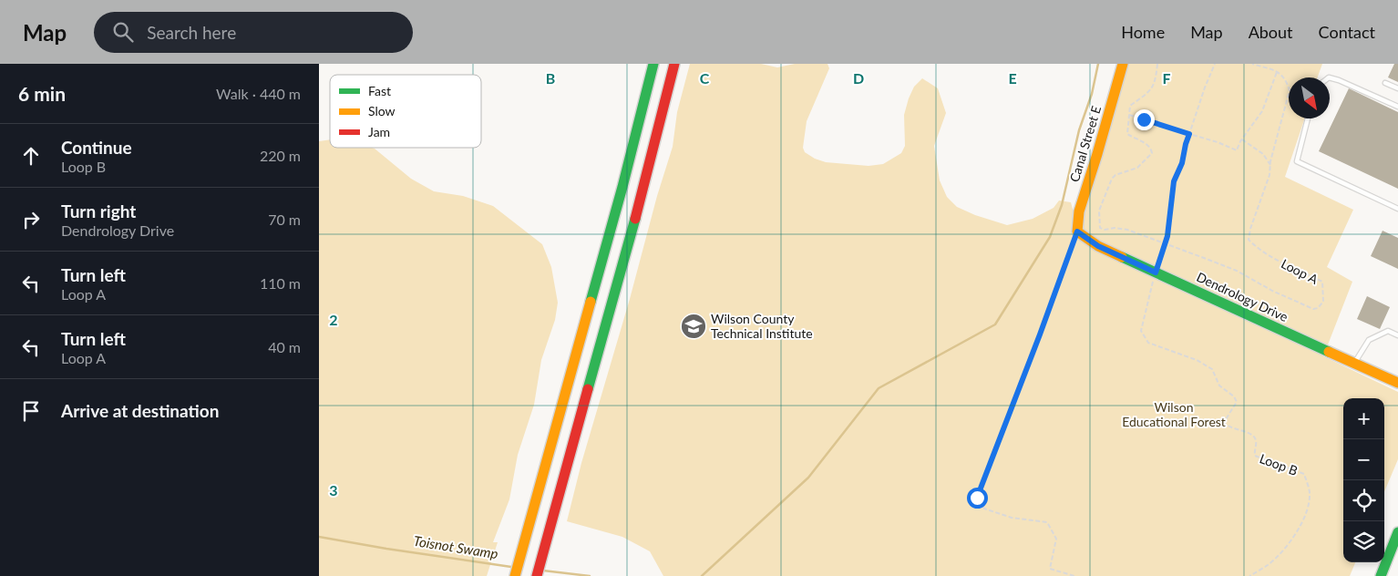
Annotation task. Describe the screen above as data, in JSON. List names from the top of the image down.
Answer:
{
  "streets": {
    "main road": ["Canal Street E", "Dendrology Drive"],
    "path": ["Loop A", "Loop B"]
  },
  "crossings": [
    ["Canal Street E", "Dendrology Drive"],
    ["Dendrology Drive", "Loop B"]
  ],
  "water": ["Toisnot Swamp"],
  "parks": ["Wilson Educational Forest"],
  "places": {
    "school or university": ["Wilson County Technical Institute"]
  },
  "legend": ["Fast", "Slow", "Jam"],
  "north": "bottom right",
  "page": {
    "header": "Map",
    "search": "Search here",
    "nav": [
      "Home",
      "Map",
      "About",
      "Contact"
    ],
    "heading": ["6 min", "Walk · 440 m"],
    "list": [
      ["Continue", "Loop B", "220 m"],
      ["Turn right", "Dendrology Drive", "70 m"],
      ["Turn left", "Loop A", "110 m"],
      ["Turn left", "Loop A", "40 m"],
      "Arrive at destination"
    ],
    "map_buttons": ["+", "−"]
  },
  "grid": {
    "columns": [
      "B",
      "C",
      "D",
      "E",
      "F"
    ],
    "rows": ["2", "3"]
  }
}
